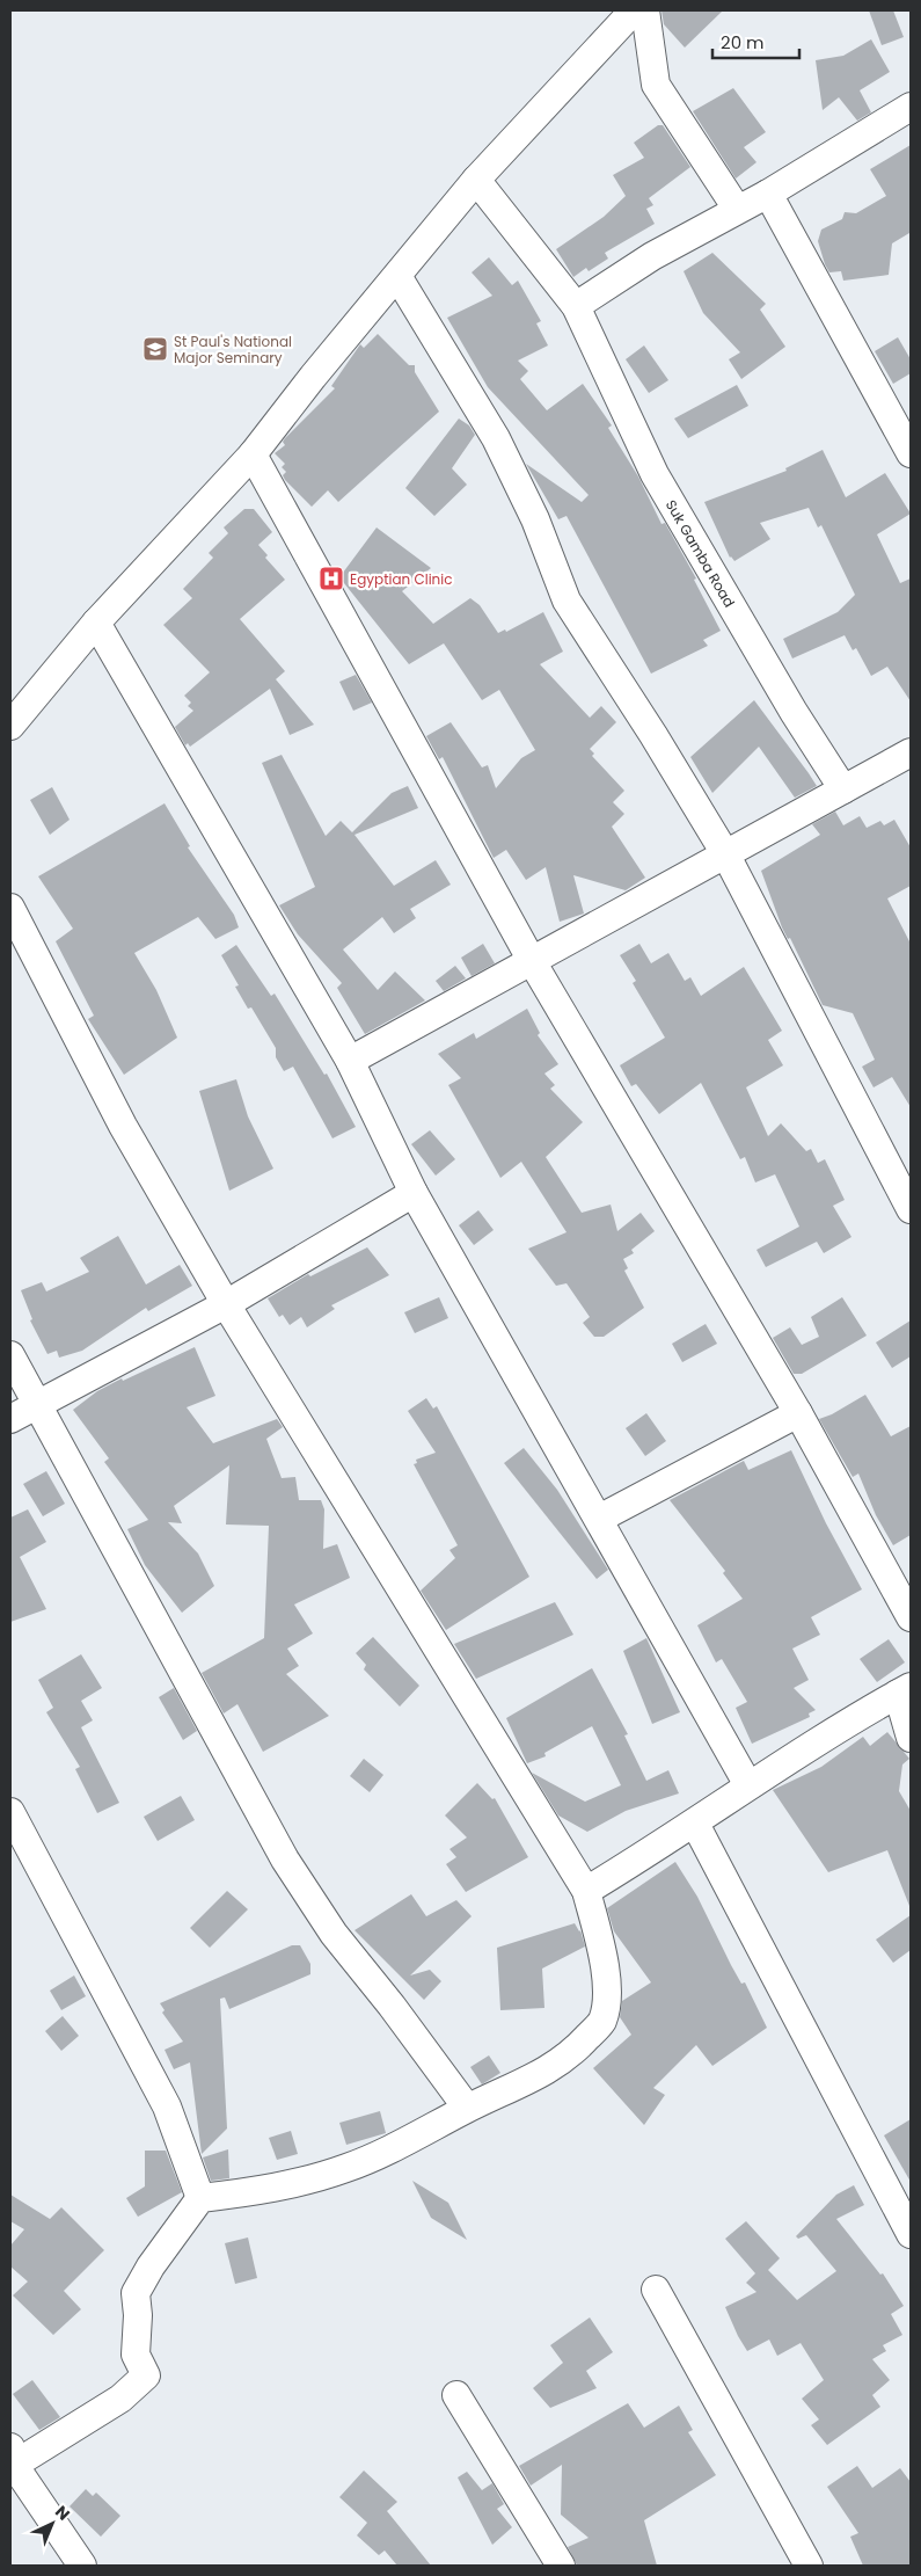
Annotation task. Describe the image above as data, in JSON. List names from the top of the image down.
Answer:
{
  "streets": {
    "street": ["Suk Gamba Road"]
  },
  "places": {
    "school or university": ["St Paul's National Major Seminary"],
    "hospital": ["Egyptian Clinic"]
  },
  "scale_bar": "20 m",
  "north": "top right"
}
